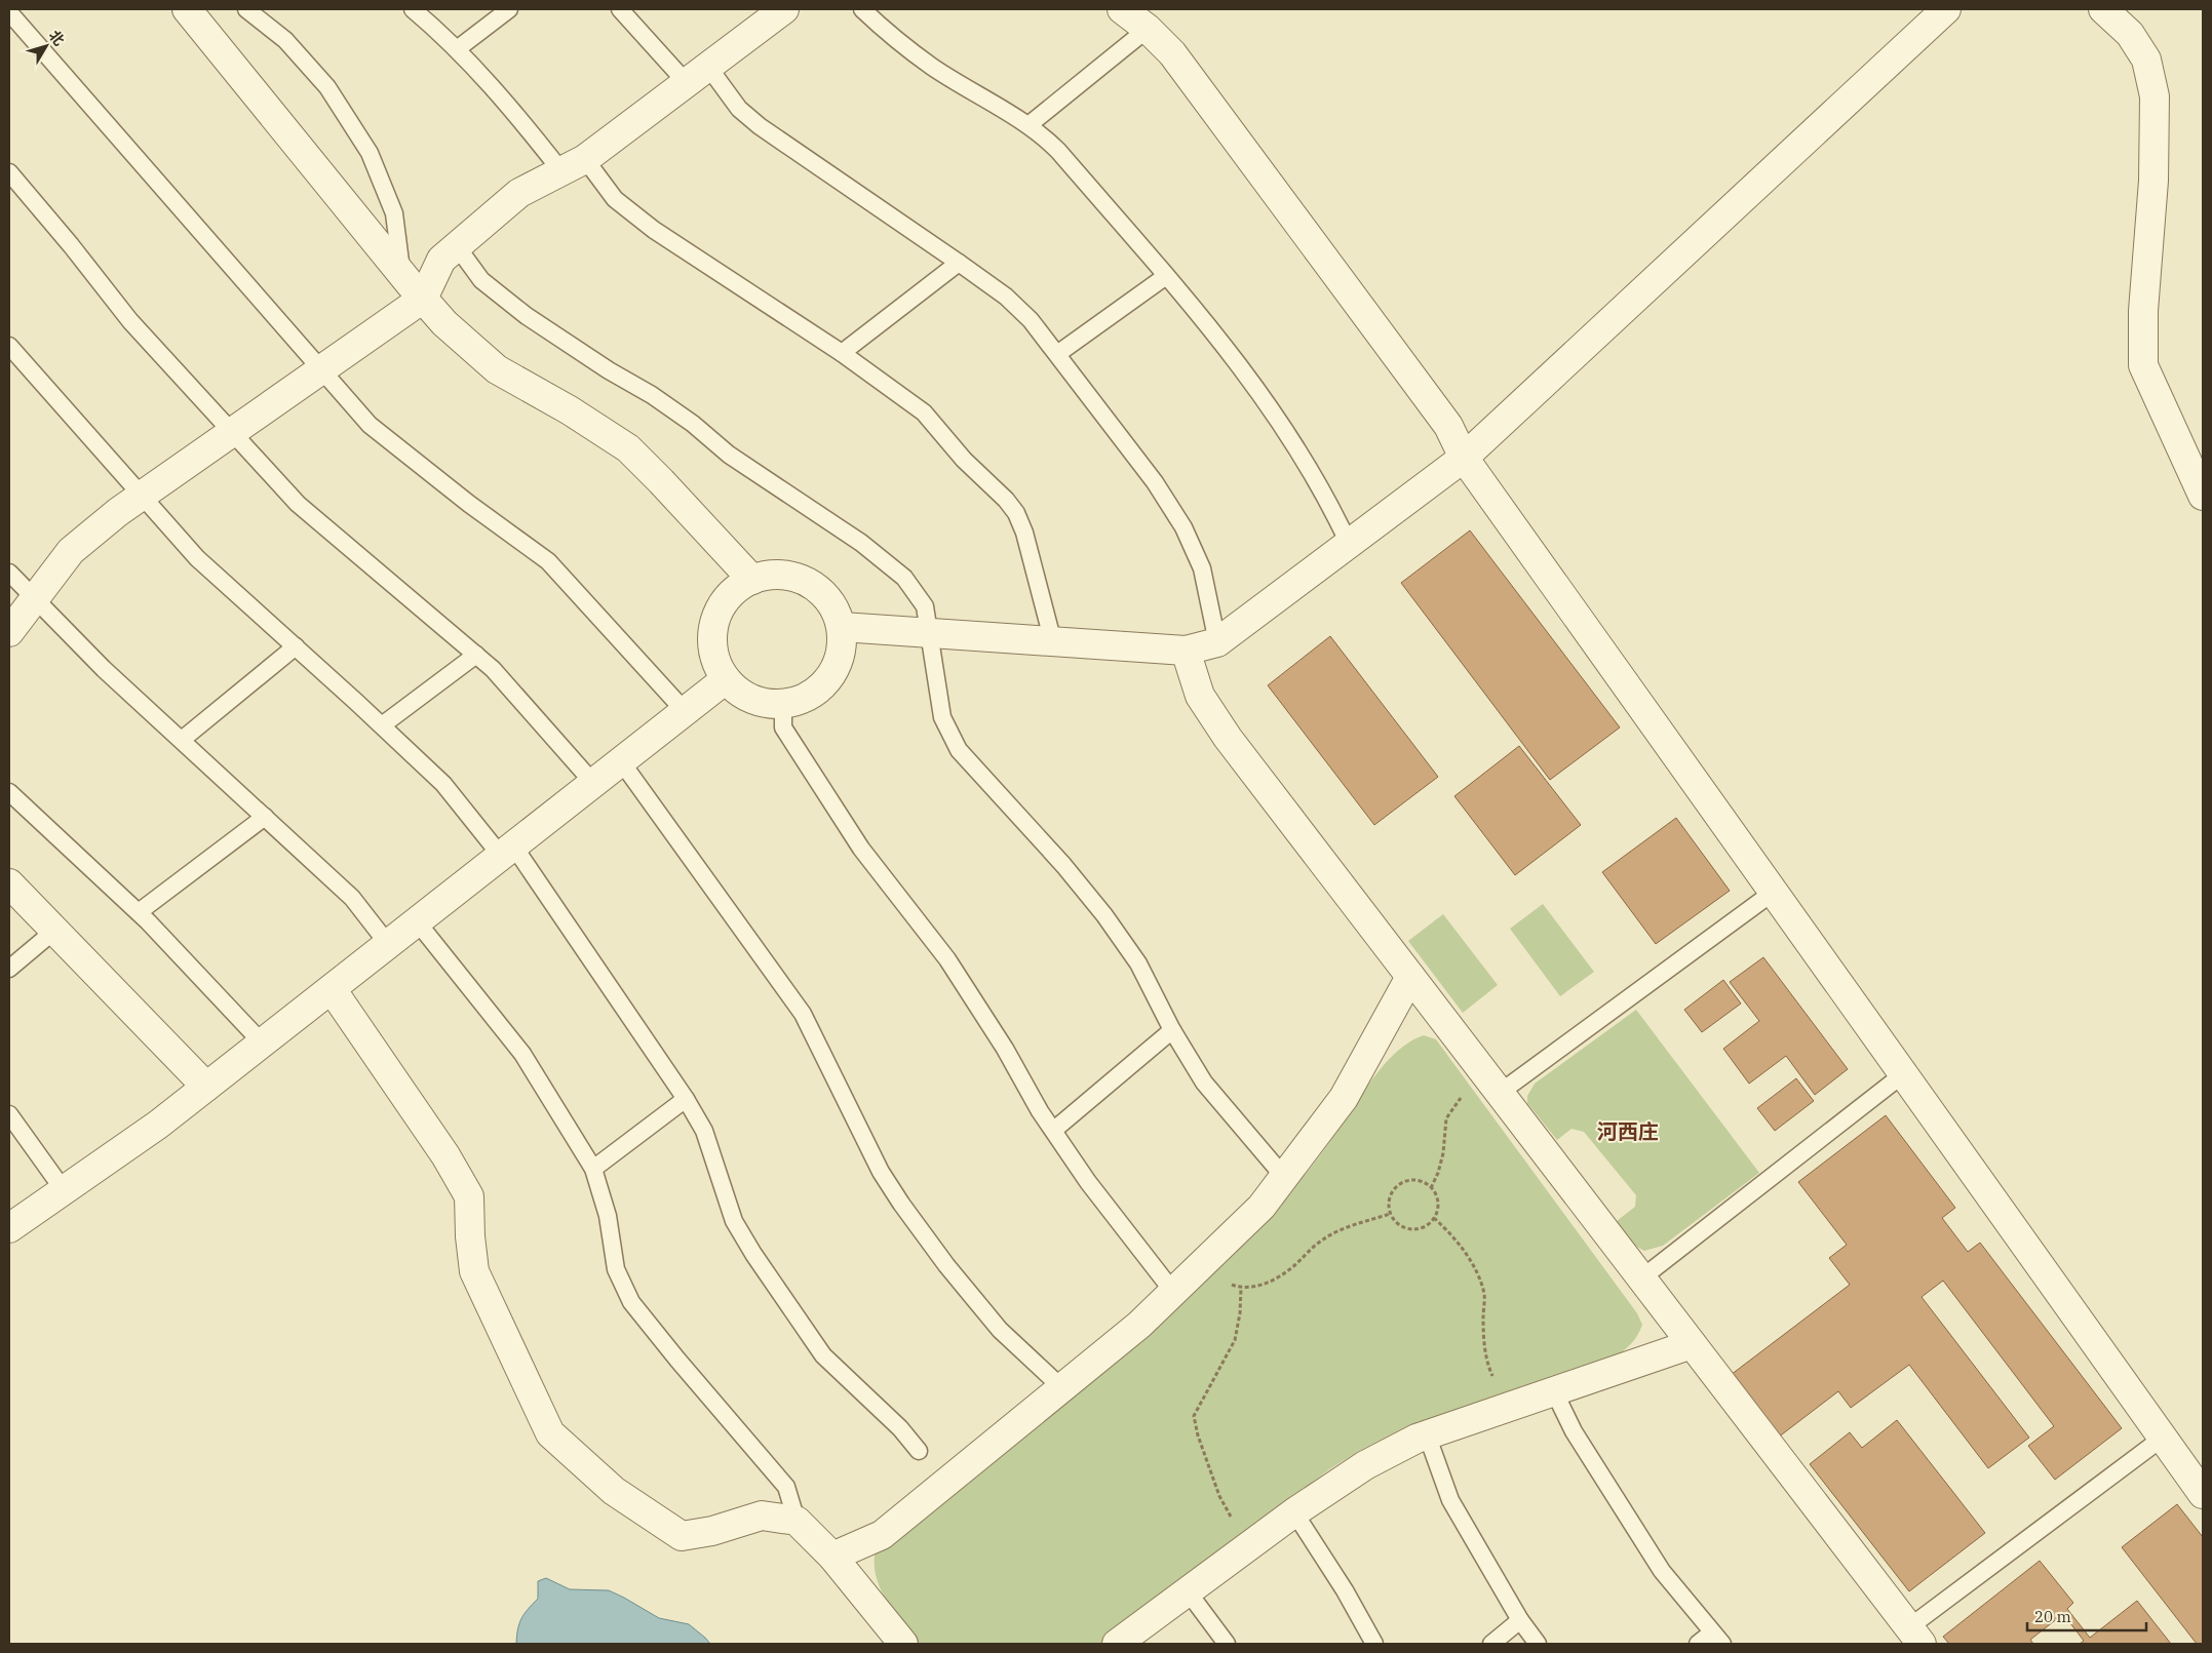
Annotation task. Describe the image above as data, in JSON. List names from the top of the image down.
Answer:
{
  "districts": ["河西庄"],
  "scale_bar": "20 m",
  "north": "top right"
}
